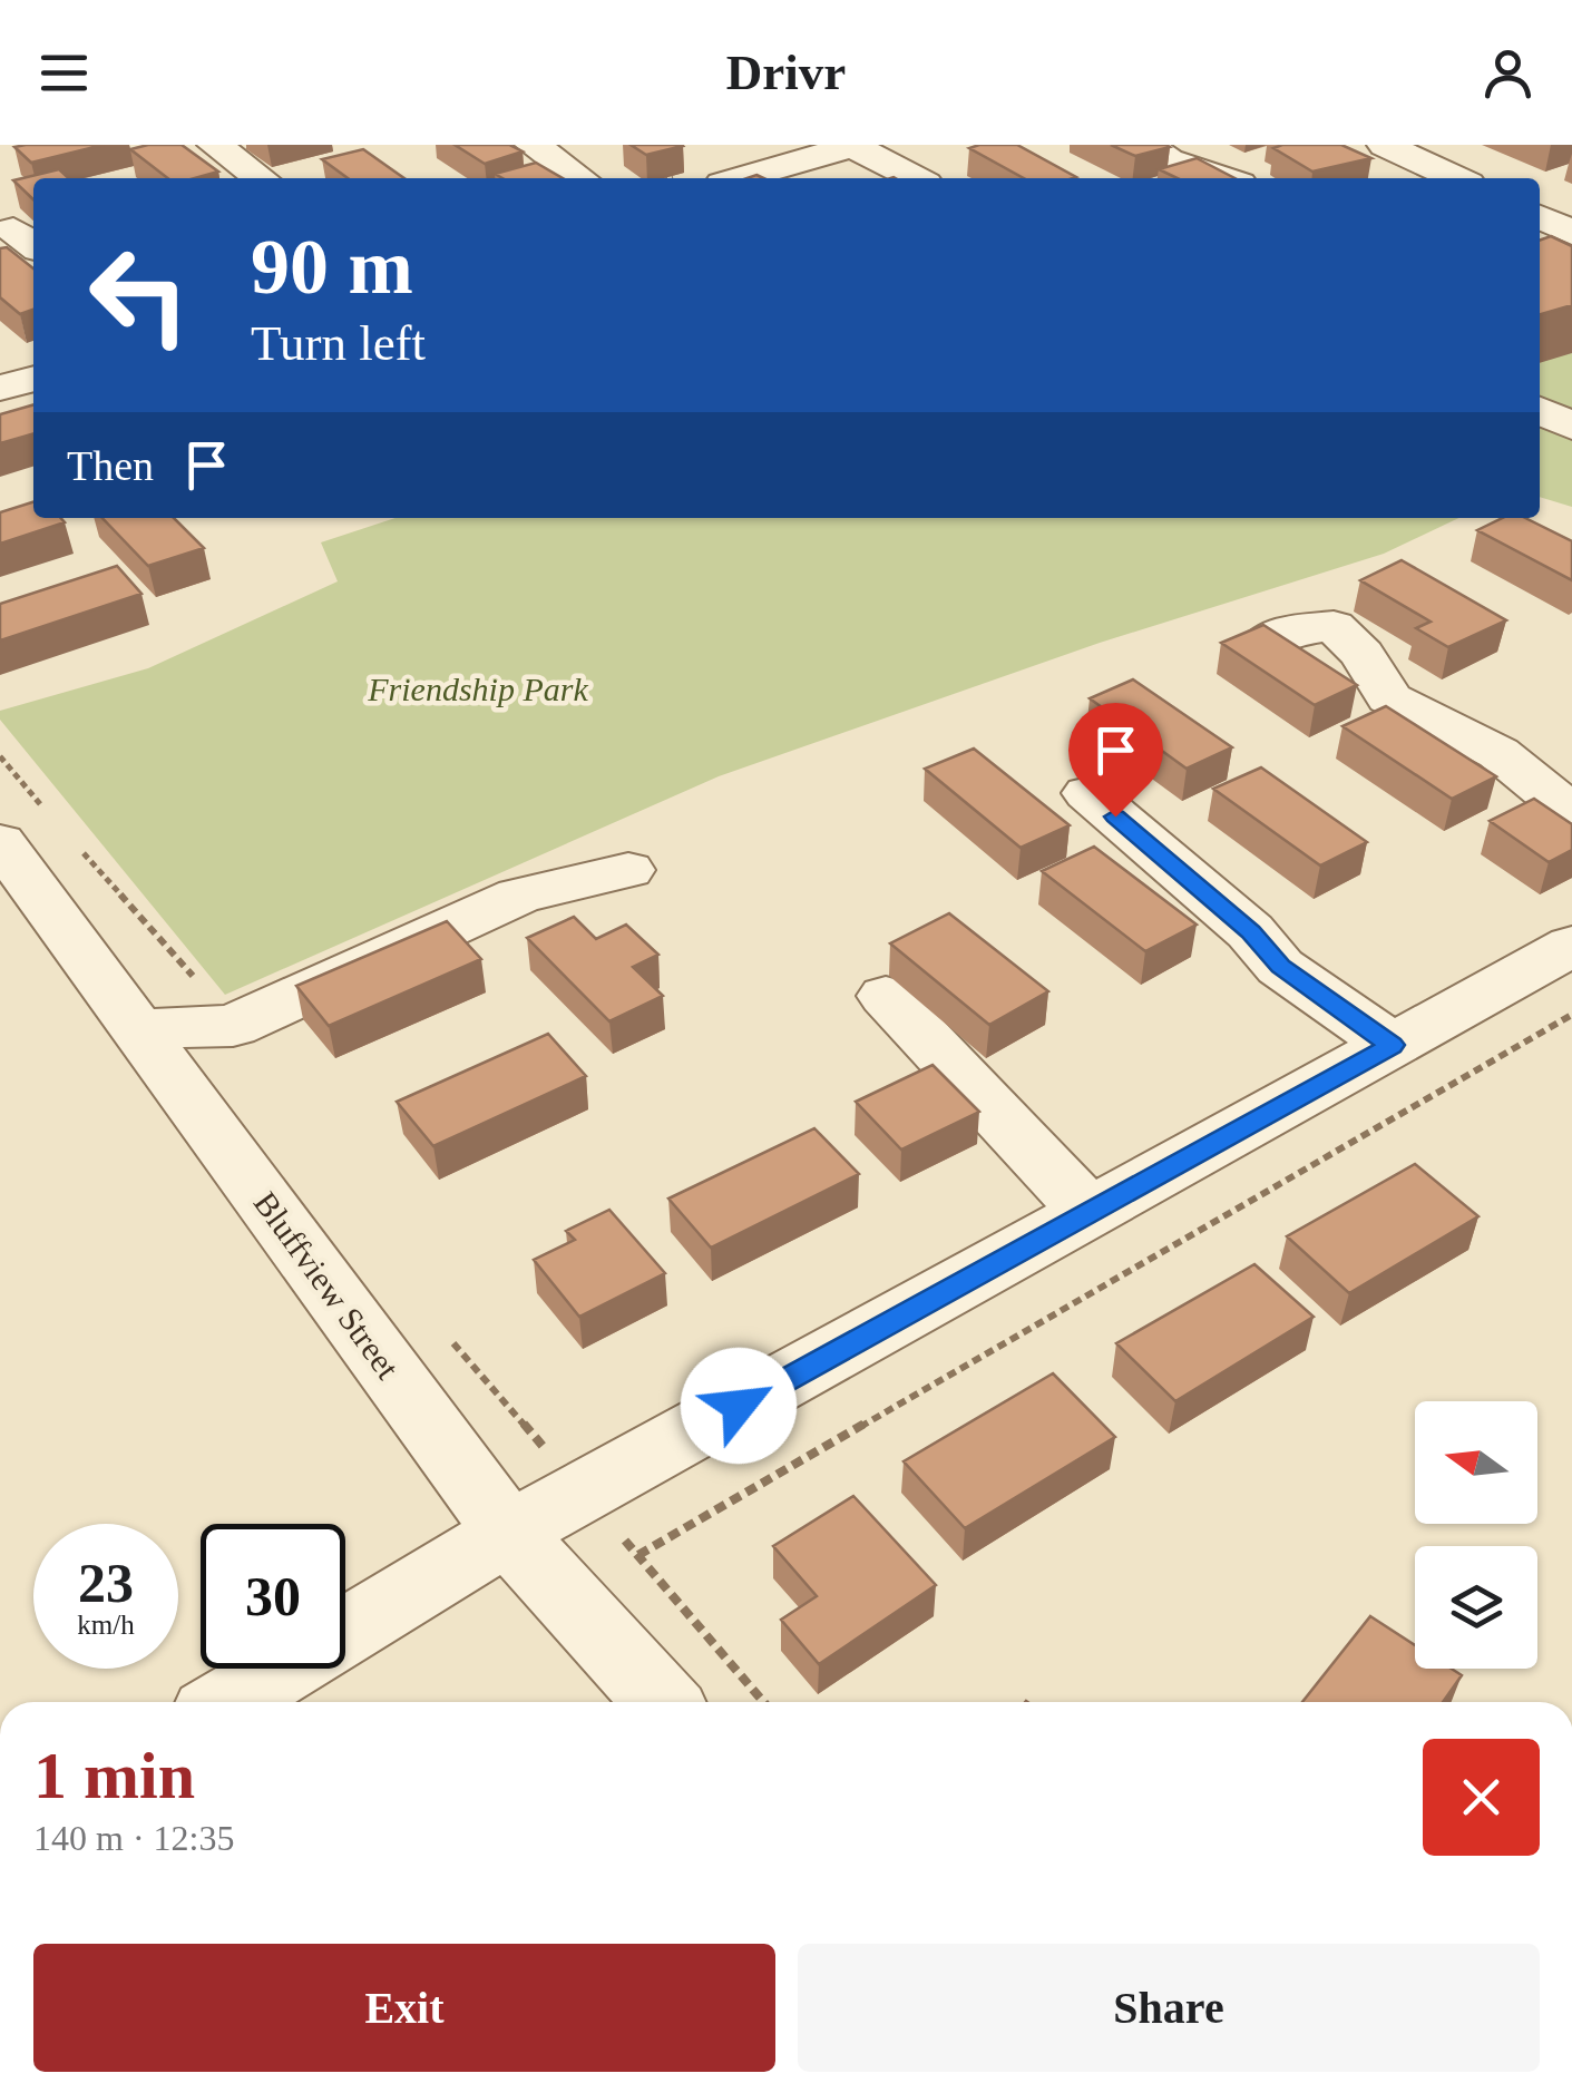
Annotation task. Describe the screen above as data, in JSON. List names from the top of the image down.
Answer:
{
  "streets": {
    "street": ["Bluffview Street"]
  },
  "parks": ["Friendship Park"],
  "north": "left",
  "page": {
    "header": "Drivr",
    "turn": ["90 m", "Turn left"],
    "then": "Then",
    "speed": "23 km/h",
    "limit": "30",
    "heading": ["1 min", "140 m · 12:35"],
    "buttons": ["Exit", "Share"]
  }
}
